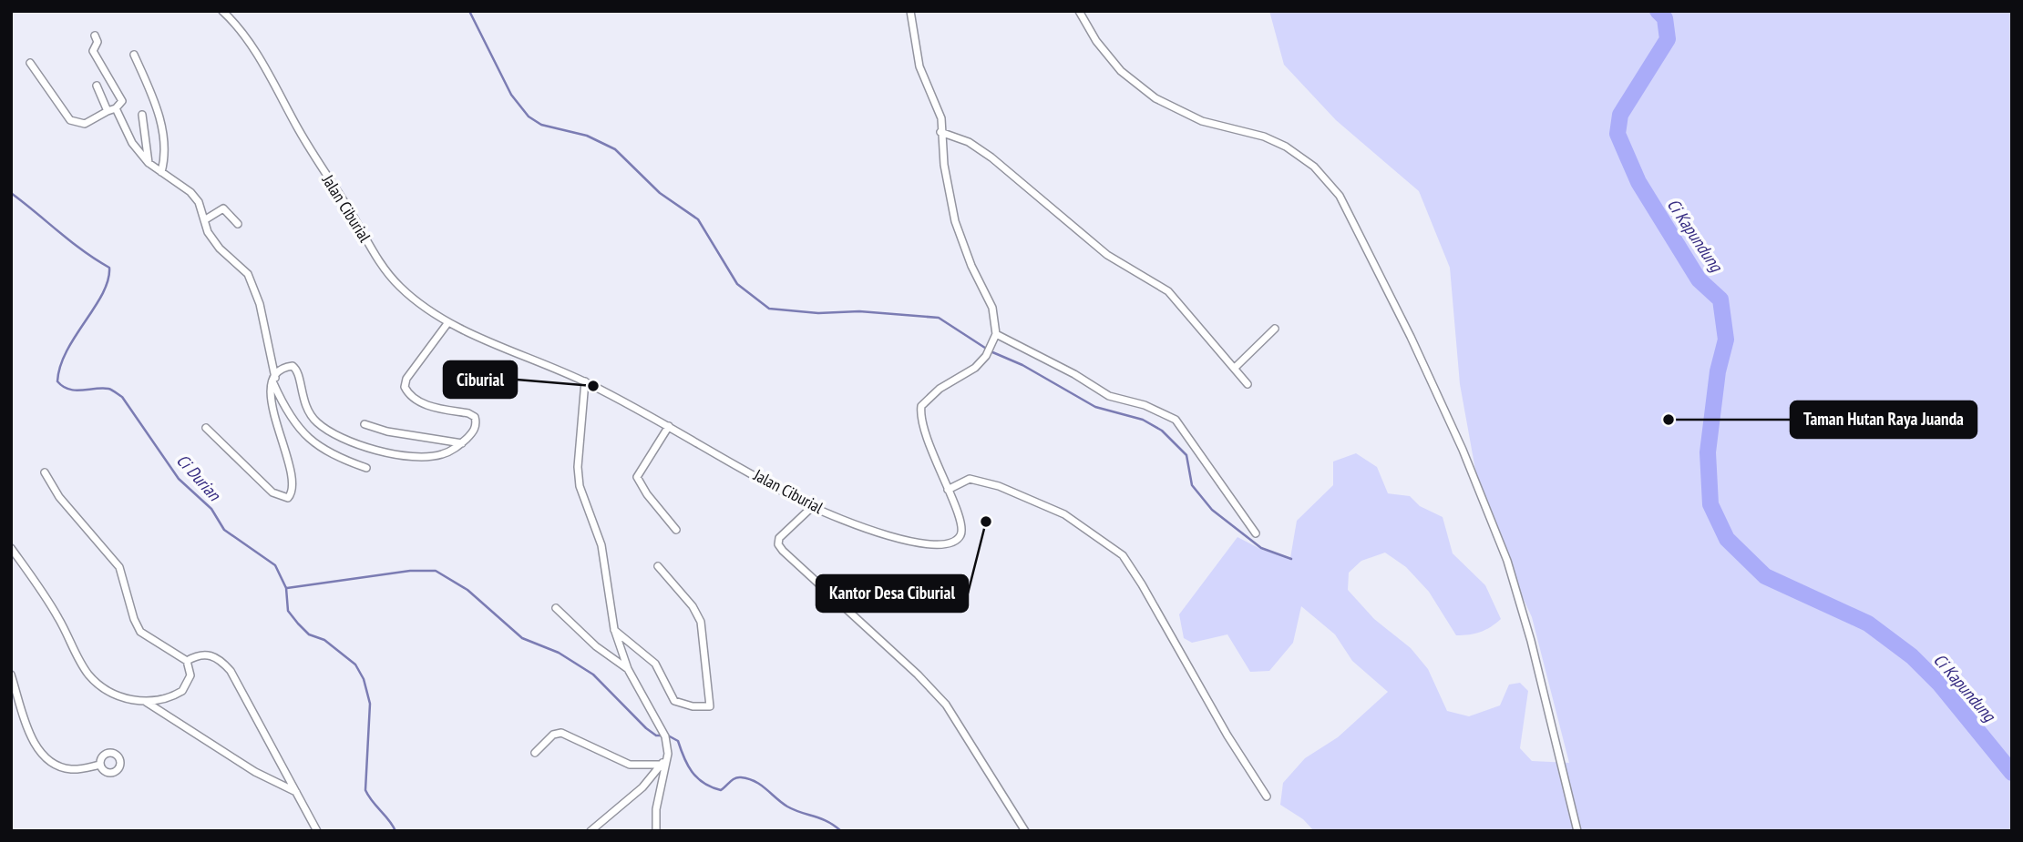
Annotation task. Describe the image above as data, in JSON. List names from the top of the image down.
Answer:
{
  "streets": {
    "street": ["Jalan Ciburial"]
  },
  "water": ["Ci Kapundung", "Ci Durian"],
  "places": ["Ciburial", "Taman Hutan Raya Juanda", "Kantor Desa Ciburial"]
}
